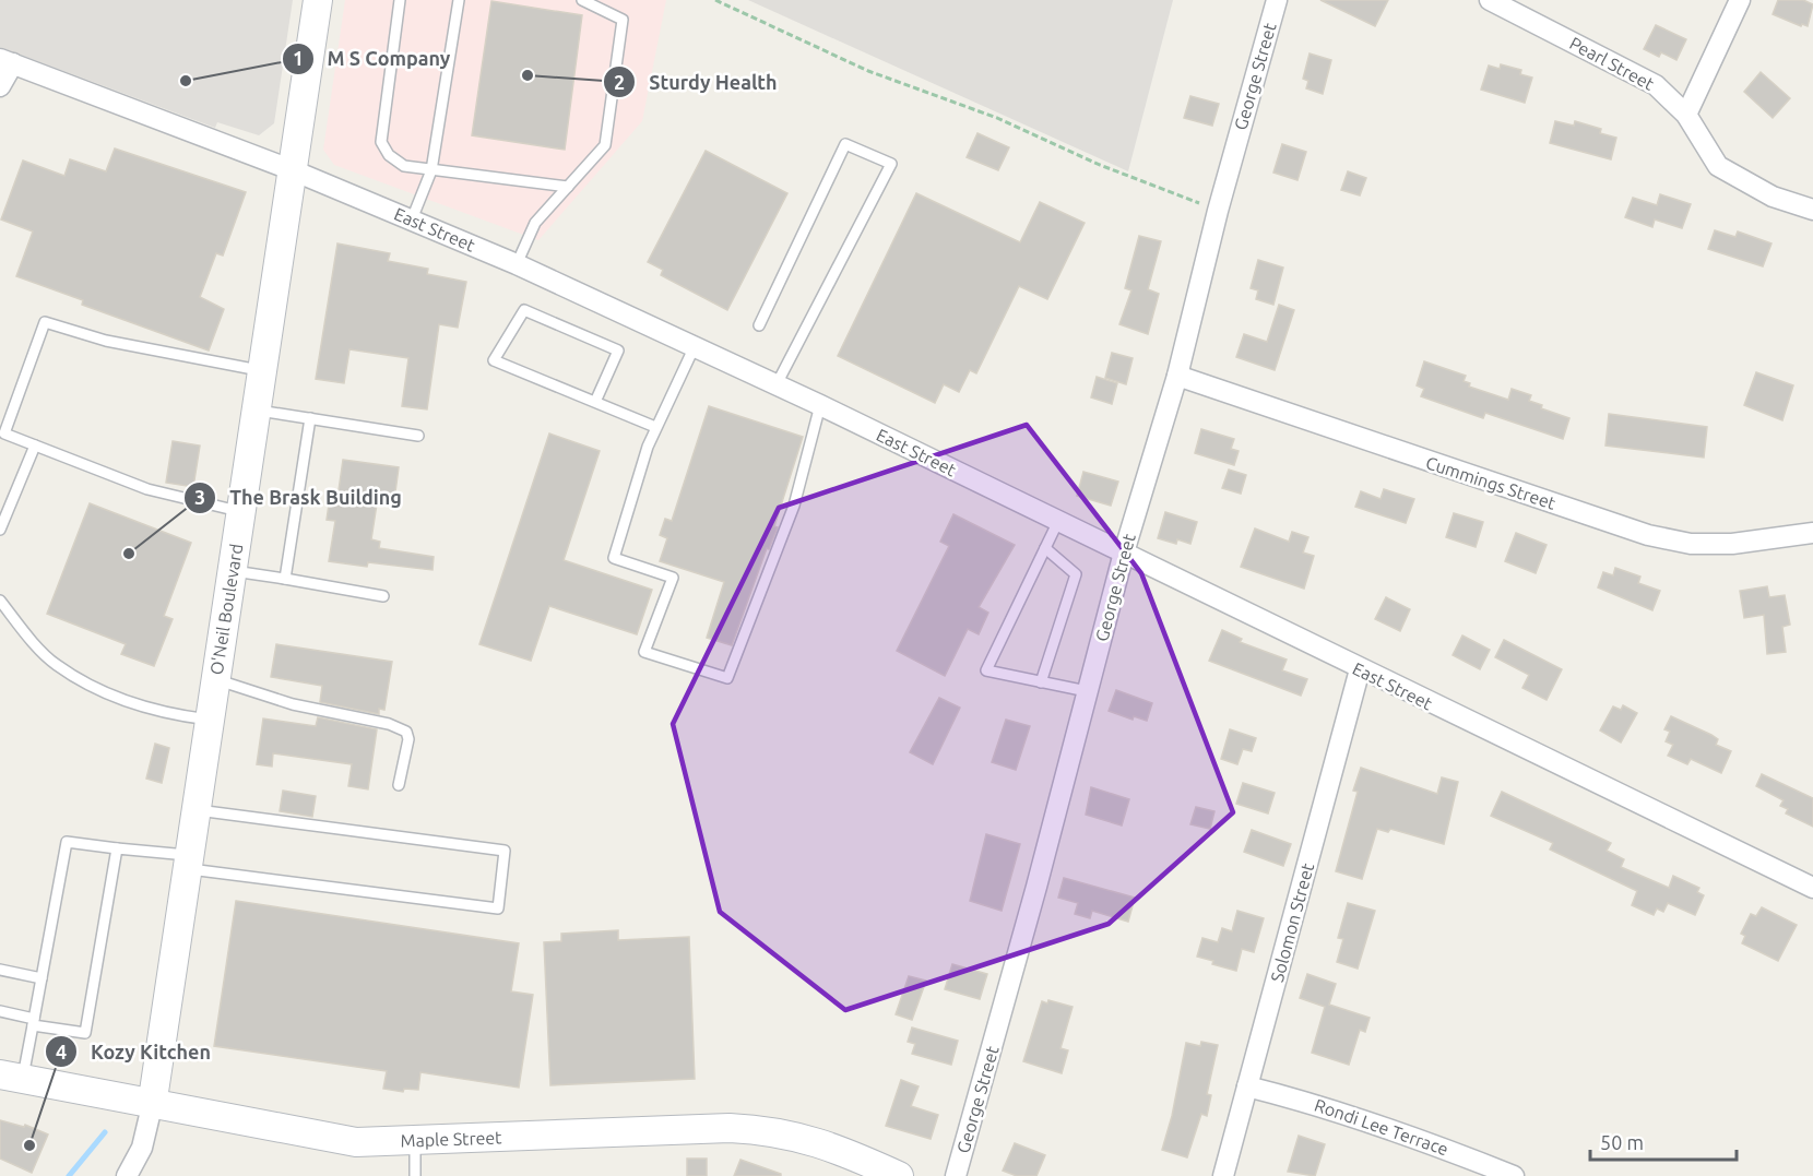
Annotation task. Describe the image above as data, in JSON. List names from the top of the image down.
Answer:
{
  "streets": {
    "main road": ["O'Neil Boulevard", "Maple Street"],
    "street": [
      "Pearl Street",
      "George Street",
      "East Street",
      "Cummings Street",
      "Solomon Street",
      "Rondi Lee Terrace"
    ]
  },
  "crossings": [
    ["George Street", "East Street"],
    ["George Street", "Cummings Street"],
    ["East Street", "O'Neil Boulevard"],
    ["East Street", "Solomon Street"],
    ["O'Neil Boulevard", "Maple Street"],
    ["Solomon Street", "Rondi Lee Terrace"]
  ],
  "places": [
    "Sturdy Health",
    "M S Company",
    "The Brask Building",
    "Kozy Kitchen"
  ],
  "scale_bar": "50 m"
}
